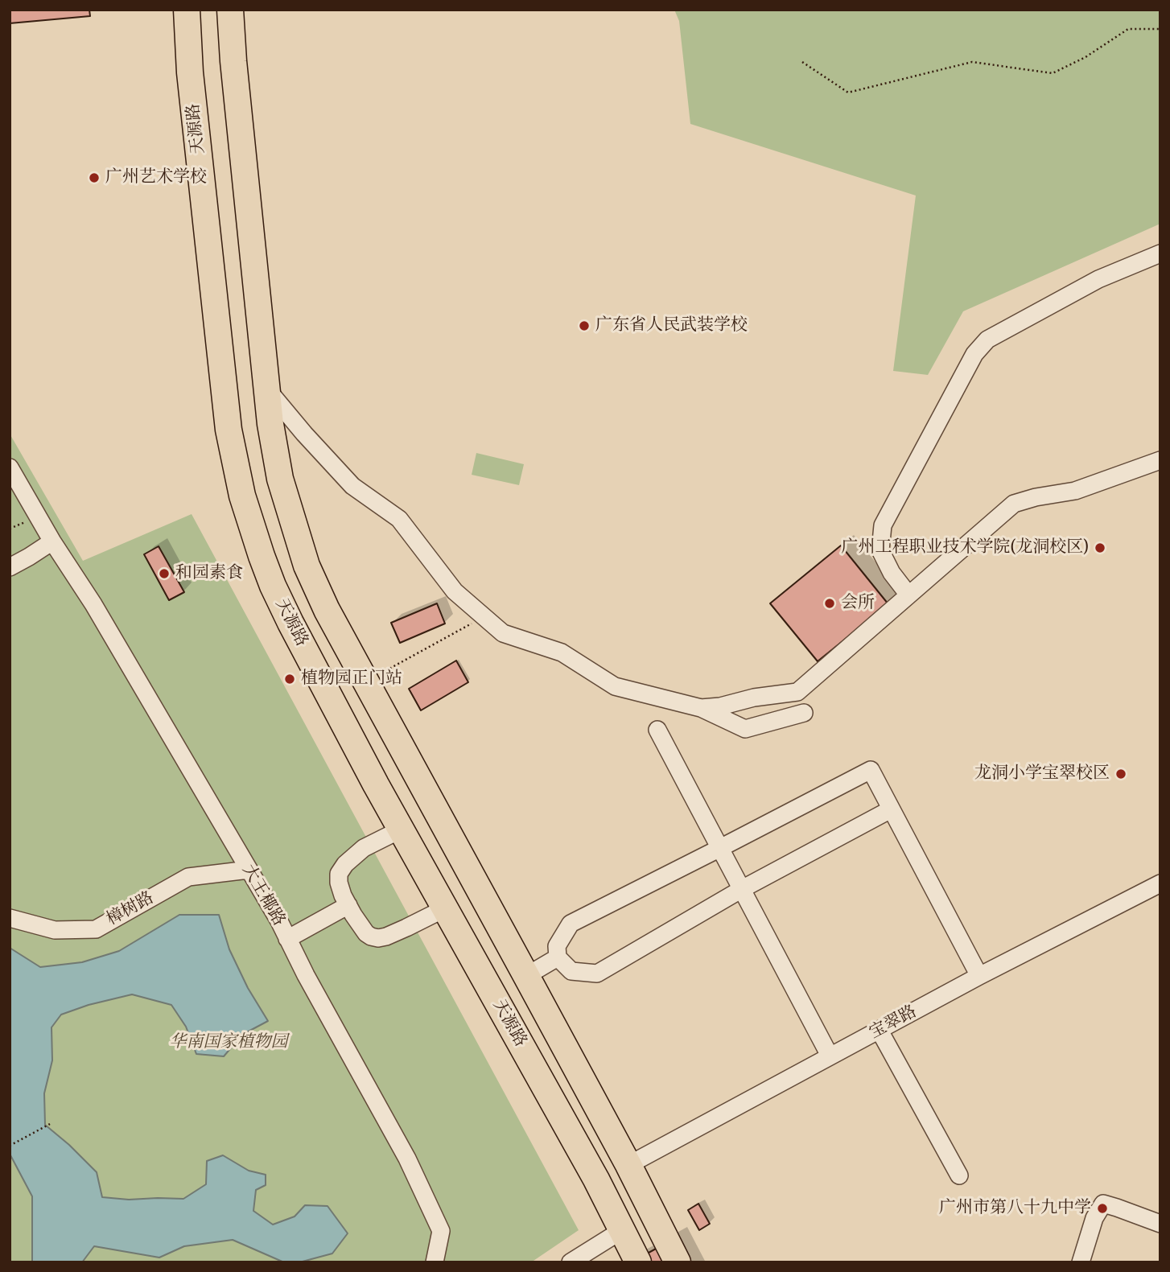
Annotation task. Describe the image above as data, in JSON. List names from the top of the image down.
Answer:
{
  "streets": {
    "highway": ["天源路"],
    "street": ["大王椰路", "樟树路", "宝翠路"]
  },
  "crossings": [
    ["大王椰路", "樟树路"]
  ],
  "parks": ["华南国家植物园"],
  "places": [
    "广州艺术学校",
    "广东省人民武装学校",
    "广州工程职业技术学院(龙洞校区)",
    "和园素食",
    "会所",
    "植物园正门站",
    "龙洞小学宝翠校区",
    "广州市第八十九中学"
  ]
}
